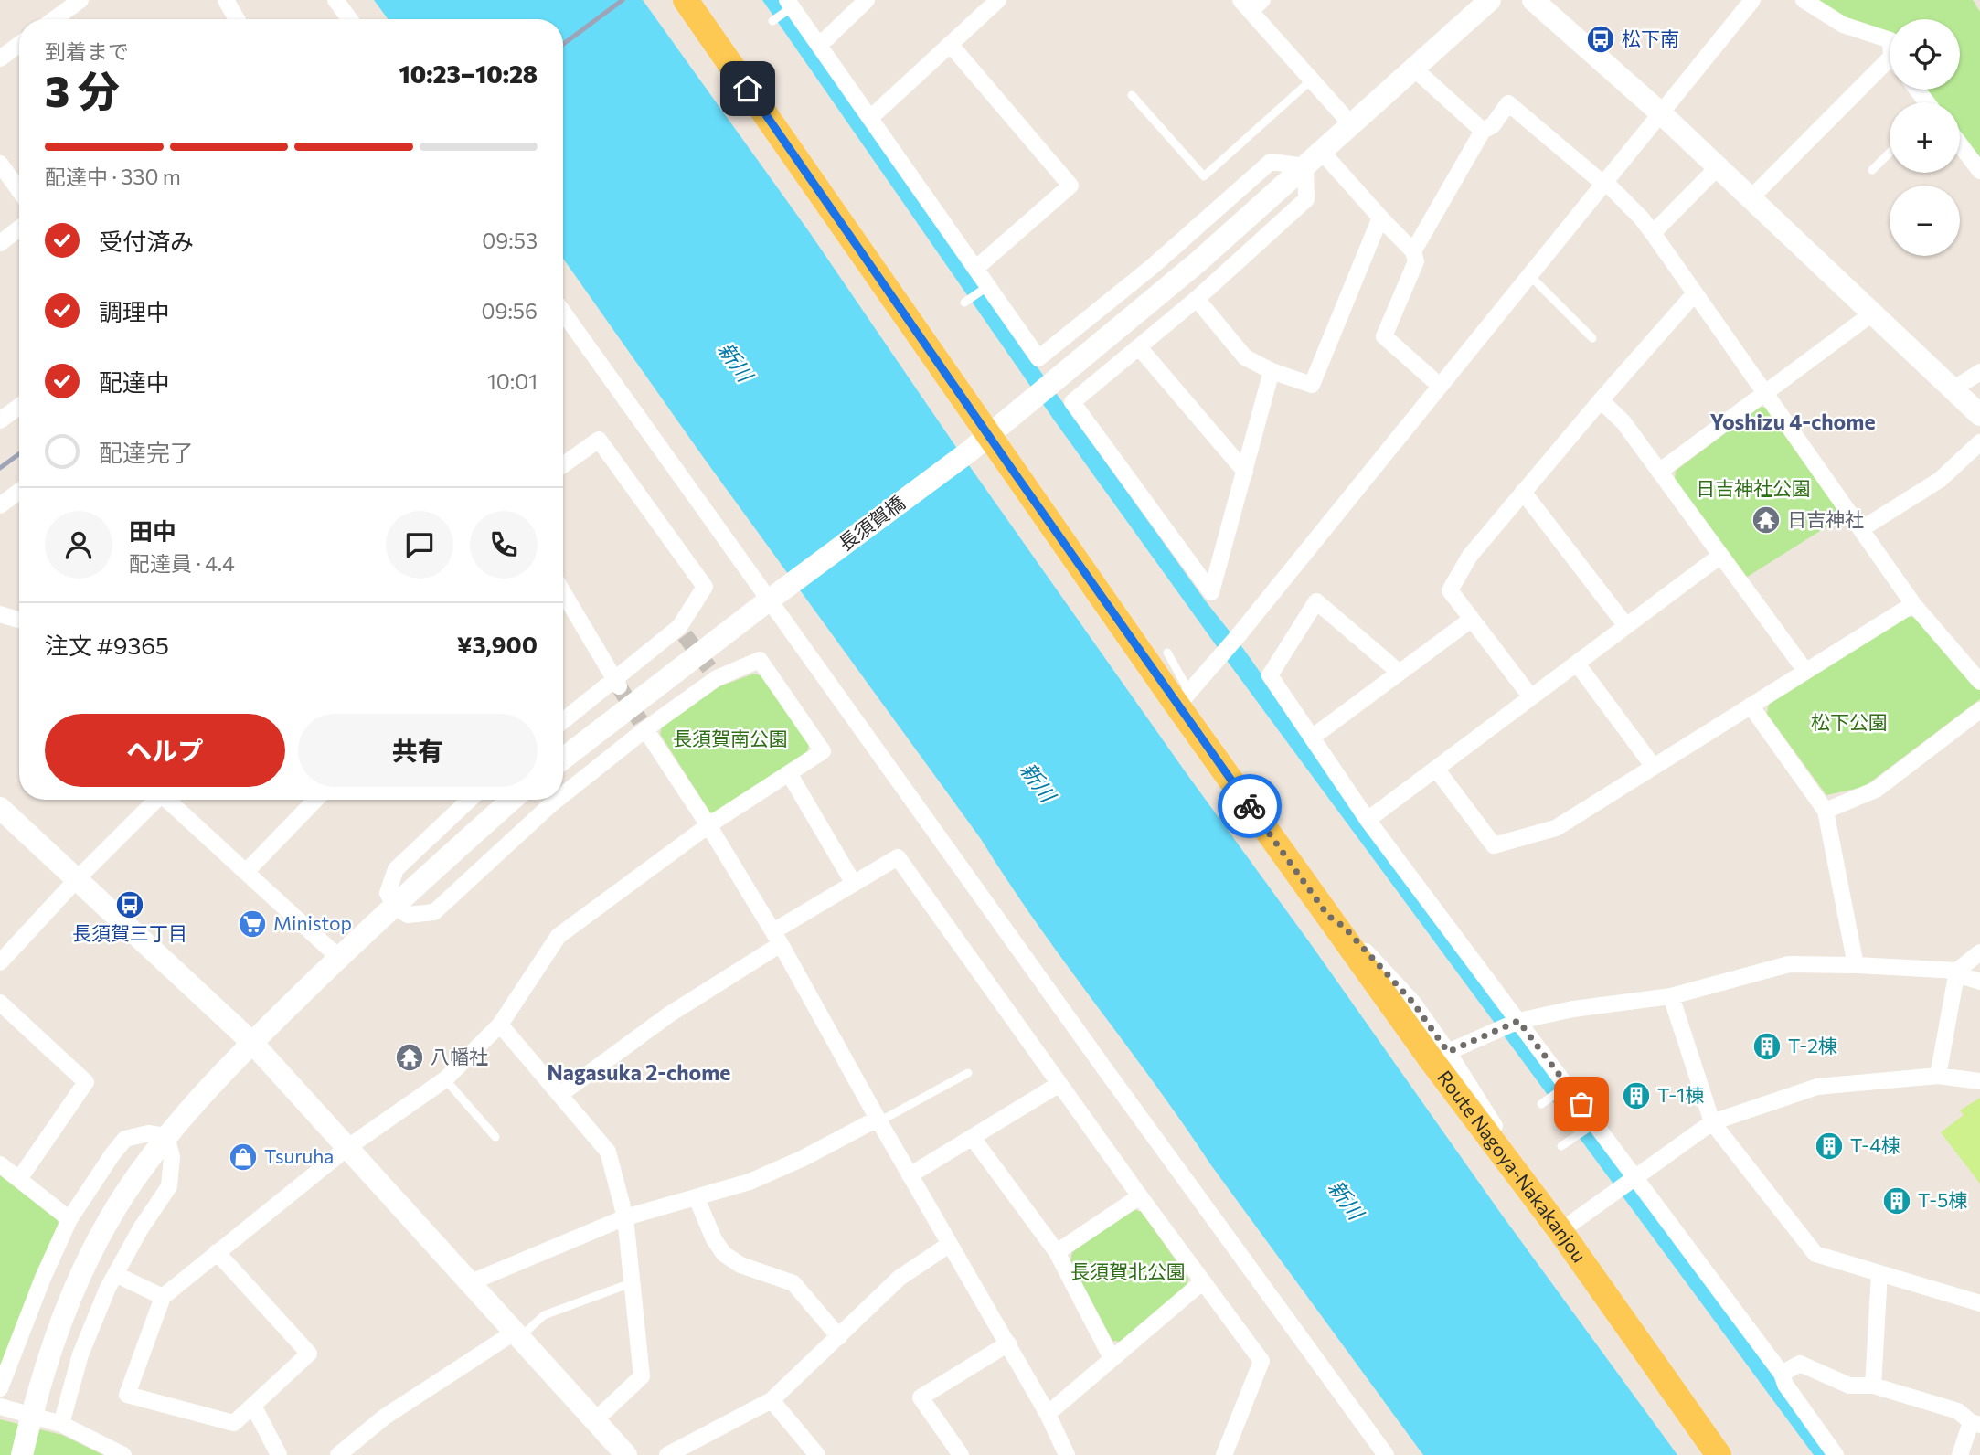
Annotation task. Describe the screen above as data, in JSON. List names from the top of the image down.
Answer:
{
  "streets": {
    "main road": ["Route Nagoya-Nakakanjou"],
    "street": ["長須賀橋"]
  },
  "crossings": [
    ["長須賀橋", "Route Nagoya-Nakakanjou"]
  ],
  "districts": ["Yoshizu 4-chome", "Nagasuka 2-chome"],
  "water": ["新川"],
  "parks": [
    "日吉神社公園",
    "松下公園",
    "長須賀南公園",
    "長須賀北公園"
  ],
  "places": {
    "bus stop": ["松下南", "長須賀三丁目"],
    "temple": ["日吉神社", "八幡社"],
    "supermarket": ["Ministop"],
    "building": [
      "T-2棟",
      "T-1棟",
      "T-4棟",
      "T-5棟"
    ],
    "shop": ["Tsuruha"]
  },
  "page": {
    "map_buttons": ["+", "−"],
    "heading": ["3 分", "到着まで", "10:23–10:28"],
    "panel": [
      "田中",
      "配達員 · 4.4",
      "注文 #9365",
      "¥3,900"
    ],
    "bar": "配達中 · 330 m",
    "list": [
      ["受付済み", "09:53"],
      ["調理中", "09:56"],
      ["配達中", "10:01"],
      "配達完了"
    ],
    "buttons": ["ヘルプ", "共有"]
  }
}
